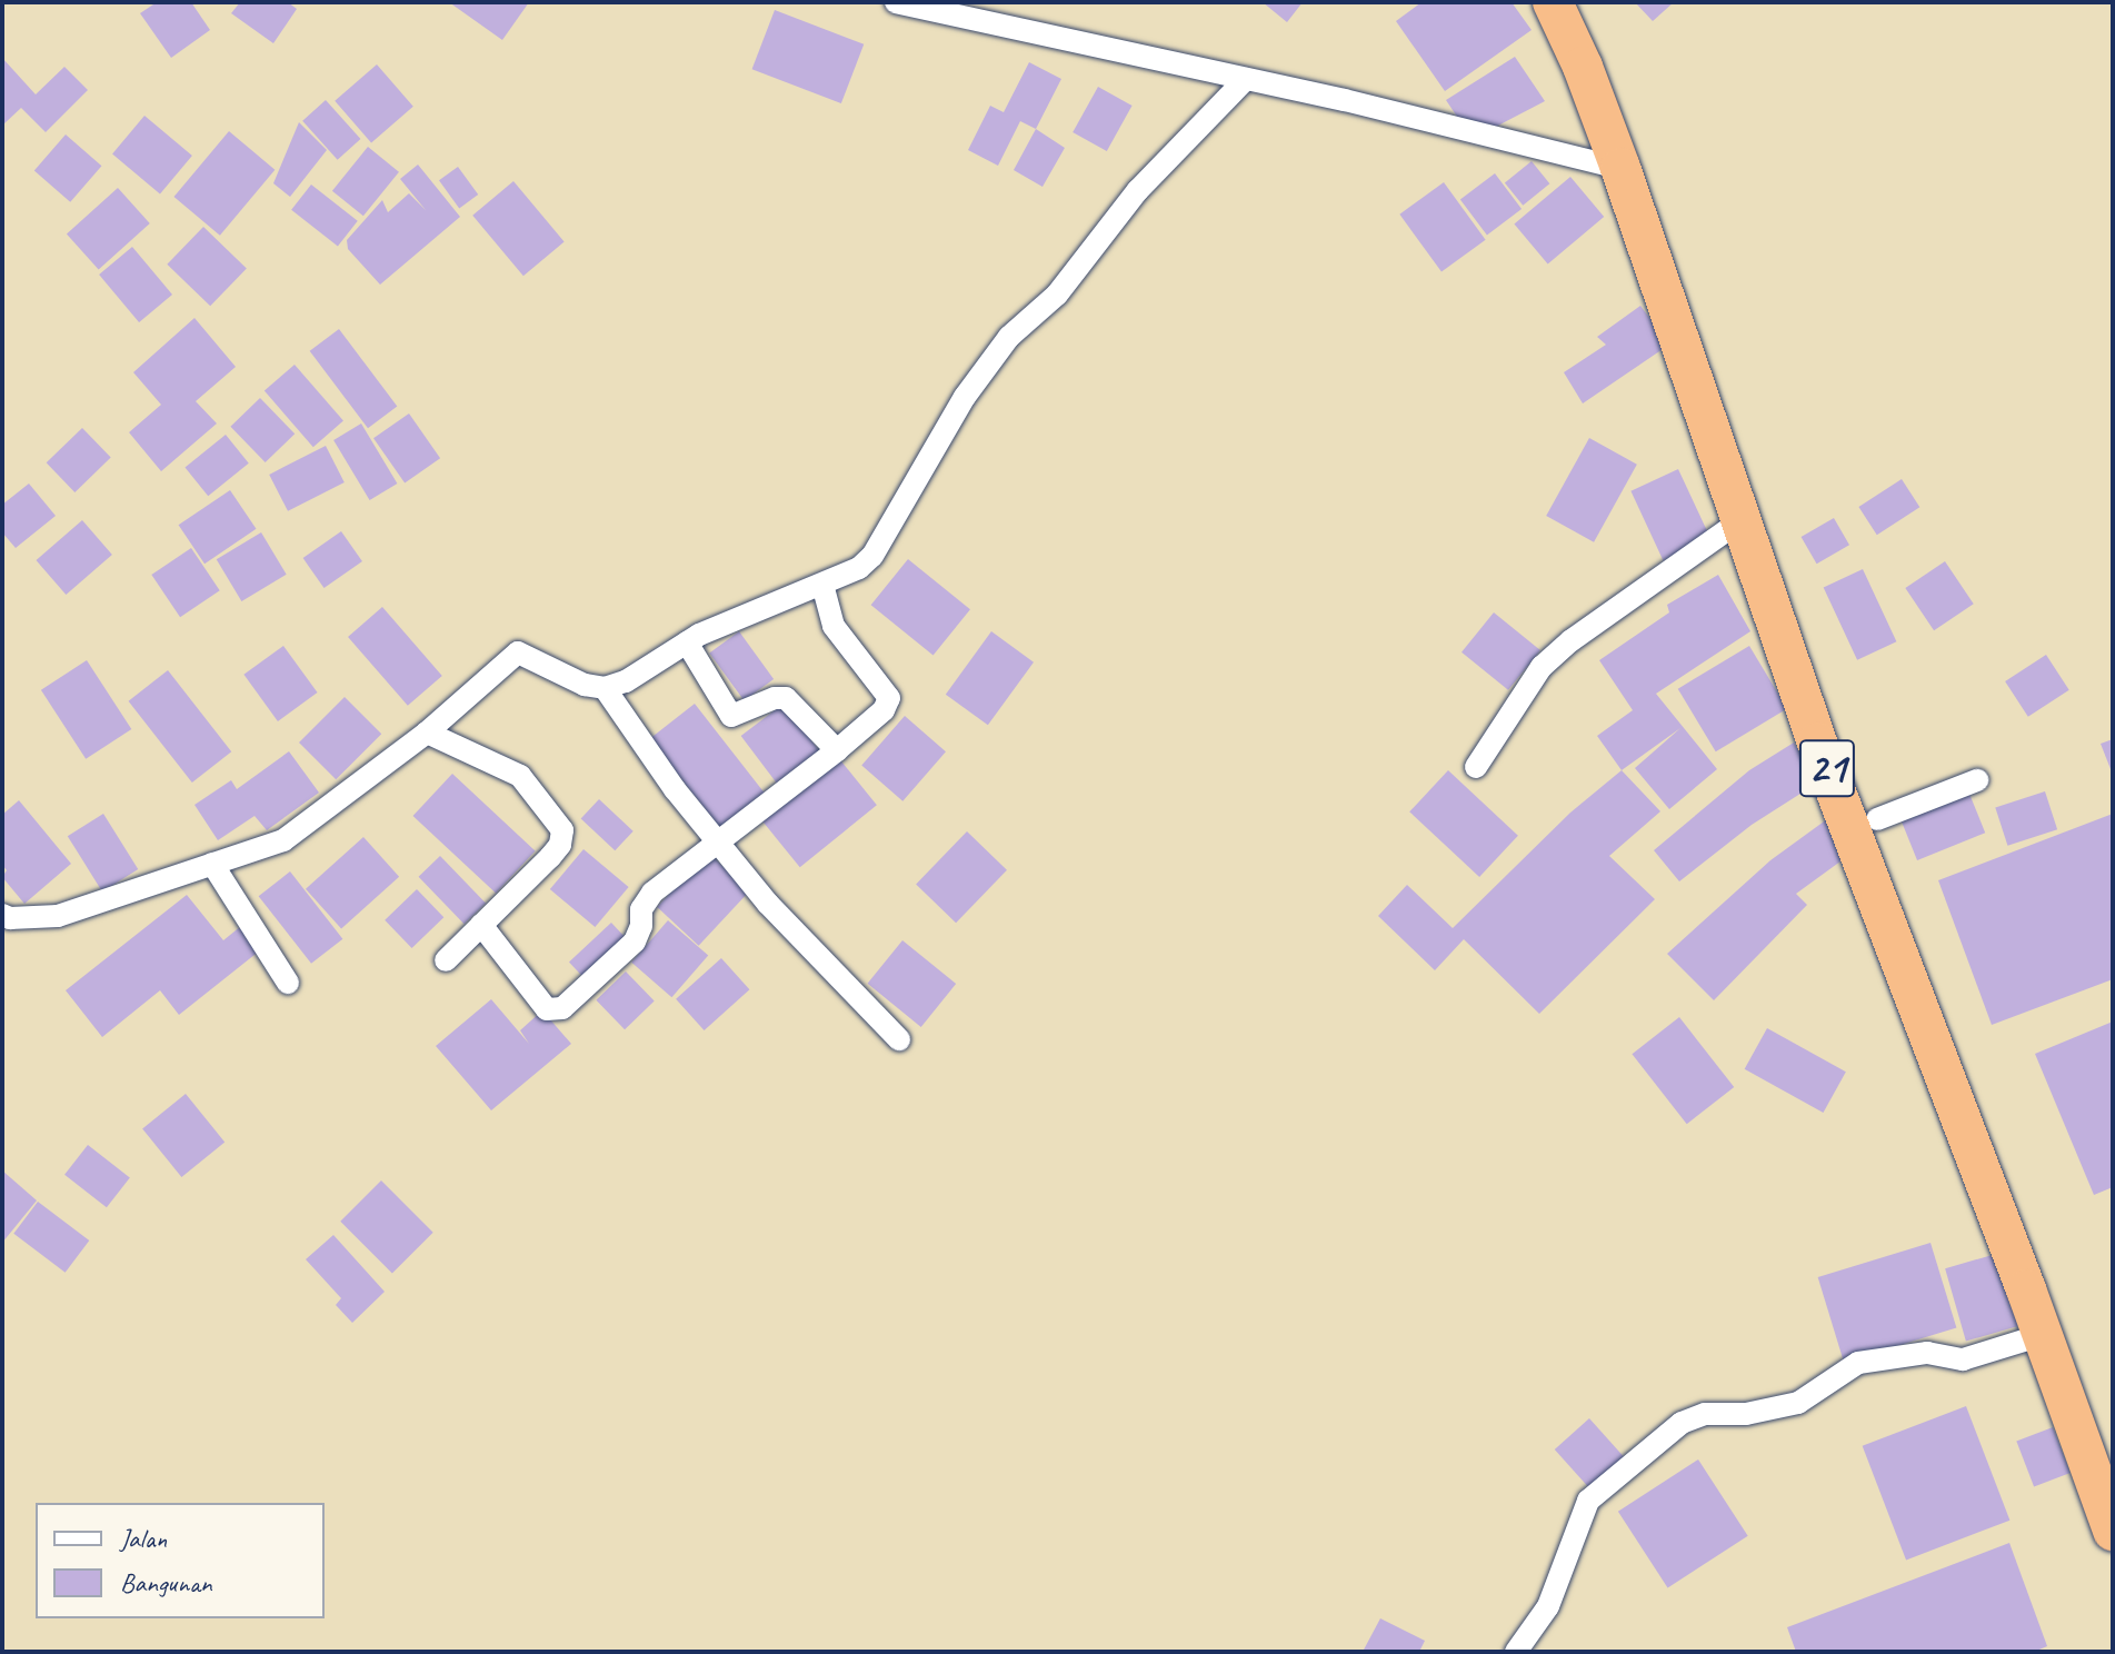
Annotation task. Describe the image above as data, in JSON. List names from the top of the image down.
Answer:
{
  "streets": {
    "highway": ["21"]
  },
  "legend": ["Jalan", "Bangunan"]
}
